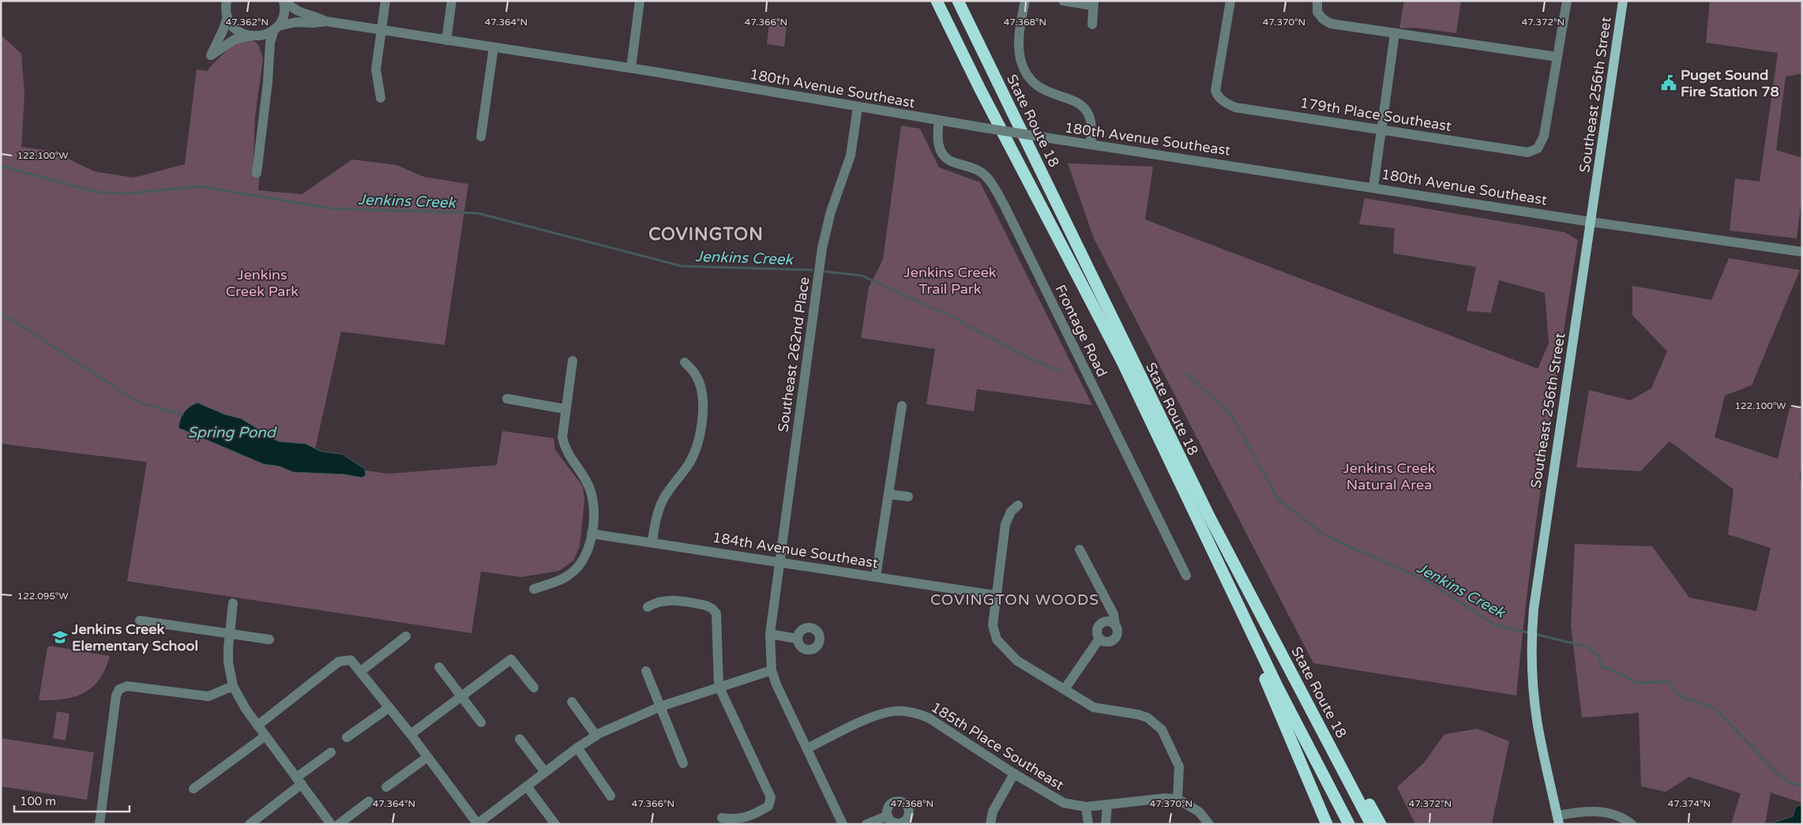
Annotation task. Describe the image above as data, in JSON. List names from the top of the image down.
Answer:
{
  "streets": {
    "highway": ["State Route 18"],
    "main road": ["Southeast 256th Street"],
    "street": [
      "180th Avenue Southeast",
      "179th Place Southeast",
      "Frontage Road",
      "Southeast 262nd Place",
      "184th Avenue Southeast",
      "185th Place Southeast"
    ]
  },
  "crossings": [
    ["180th Avenue Southeast", "Southeast 256th Street"],
    ["180th Avenue Southeast", "Frontage Road"],
    ["180th Avenue Southeast", "Southeast 262nd Place"],
    ["Southeast 262nd Place", "184th Avenue Southeast"],
    ["Southeast 262nd Place", "185th Place Southeast"]
  ],
  "districts": ["COVINGTON", "COVINGTON WOODS"],
  "water": ["Jenkins Creek", "Spring Pond"],
  "parks": ["Jenkins Creek Trail Park", "Jenkins Creek Park", "Jenkins Creek Natural Area"],
  "places": {
    "public building": ["Puget Sound Fire Station 78"],
    "school or university": ["Jenkins Creek Elementary School"]
  },
  "scale_bar": "100 m",
  "coordinates": [
    "47.362°N",
    "47.364°N",
    "47.366°N",
    "47.368°N",
    "47.370°N",
    "47.372°N",
    "122.100°W",
    "122.095°W",
    "47.374°N"
  ]
}
